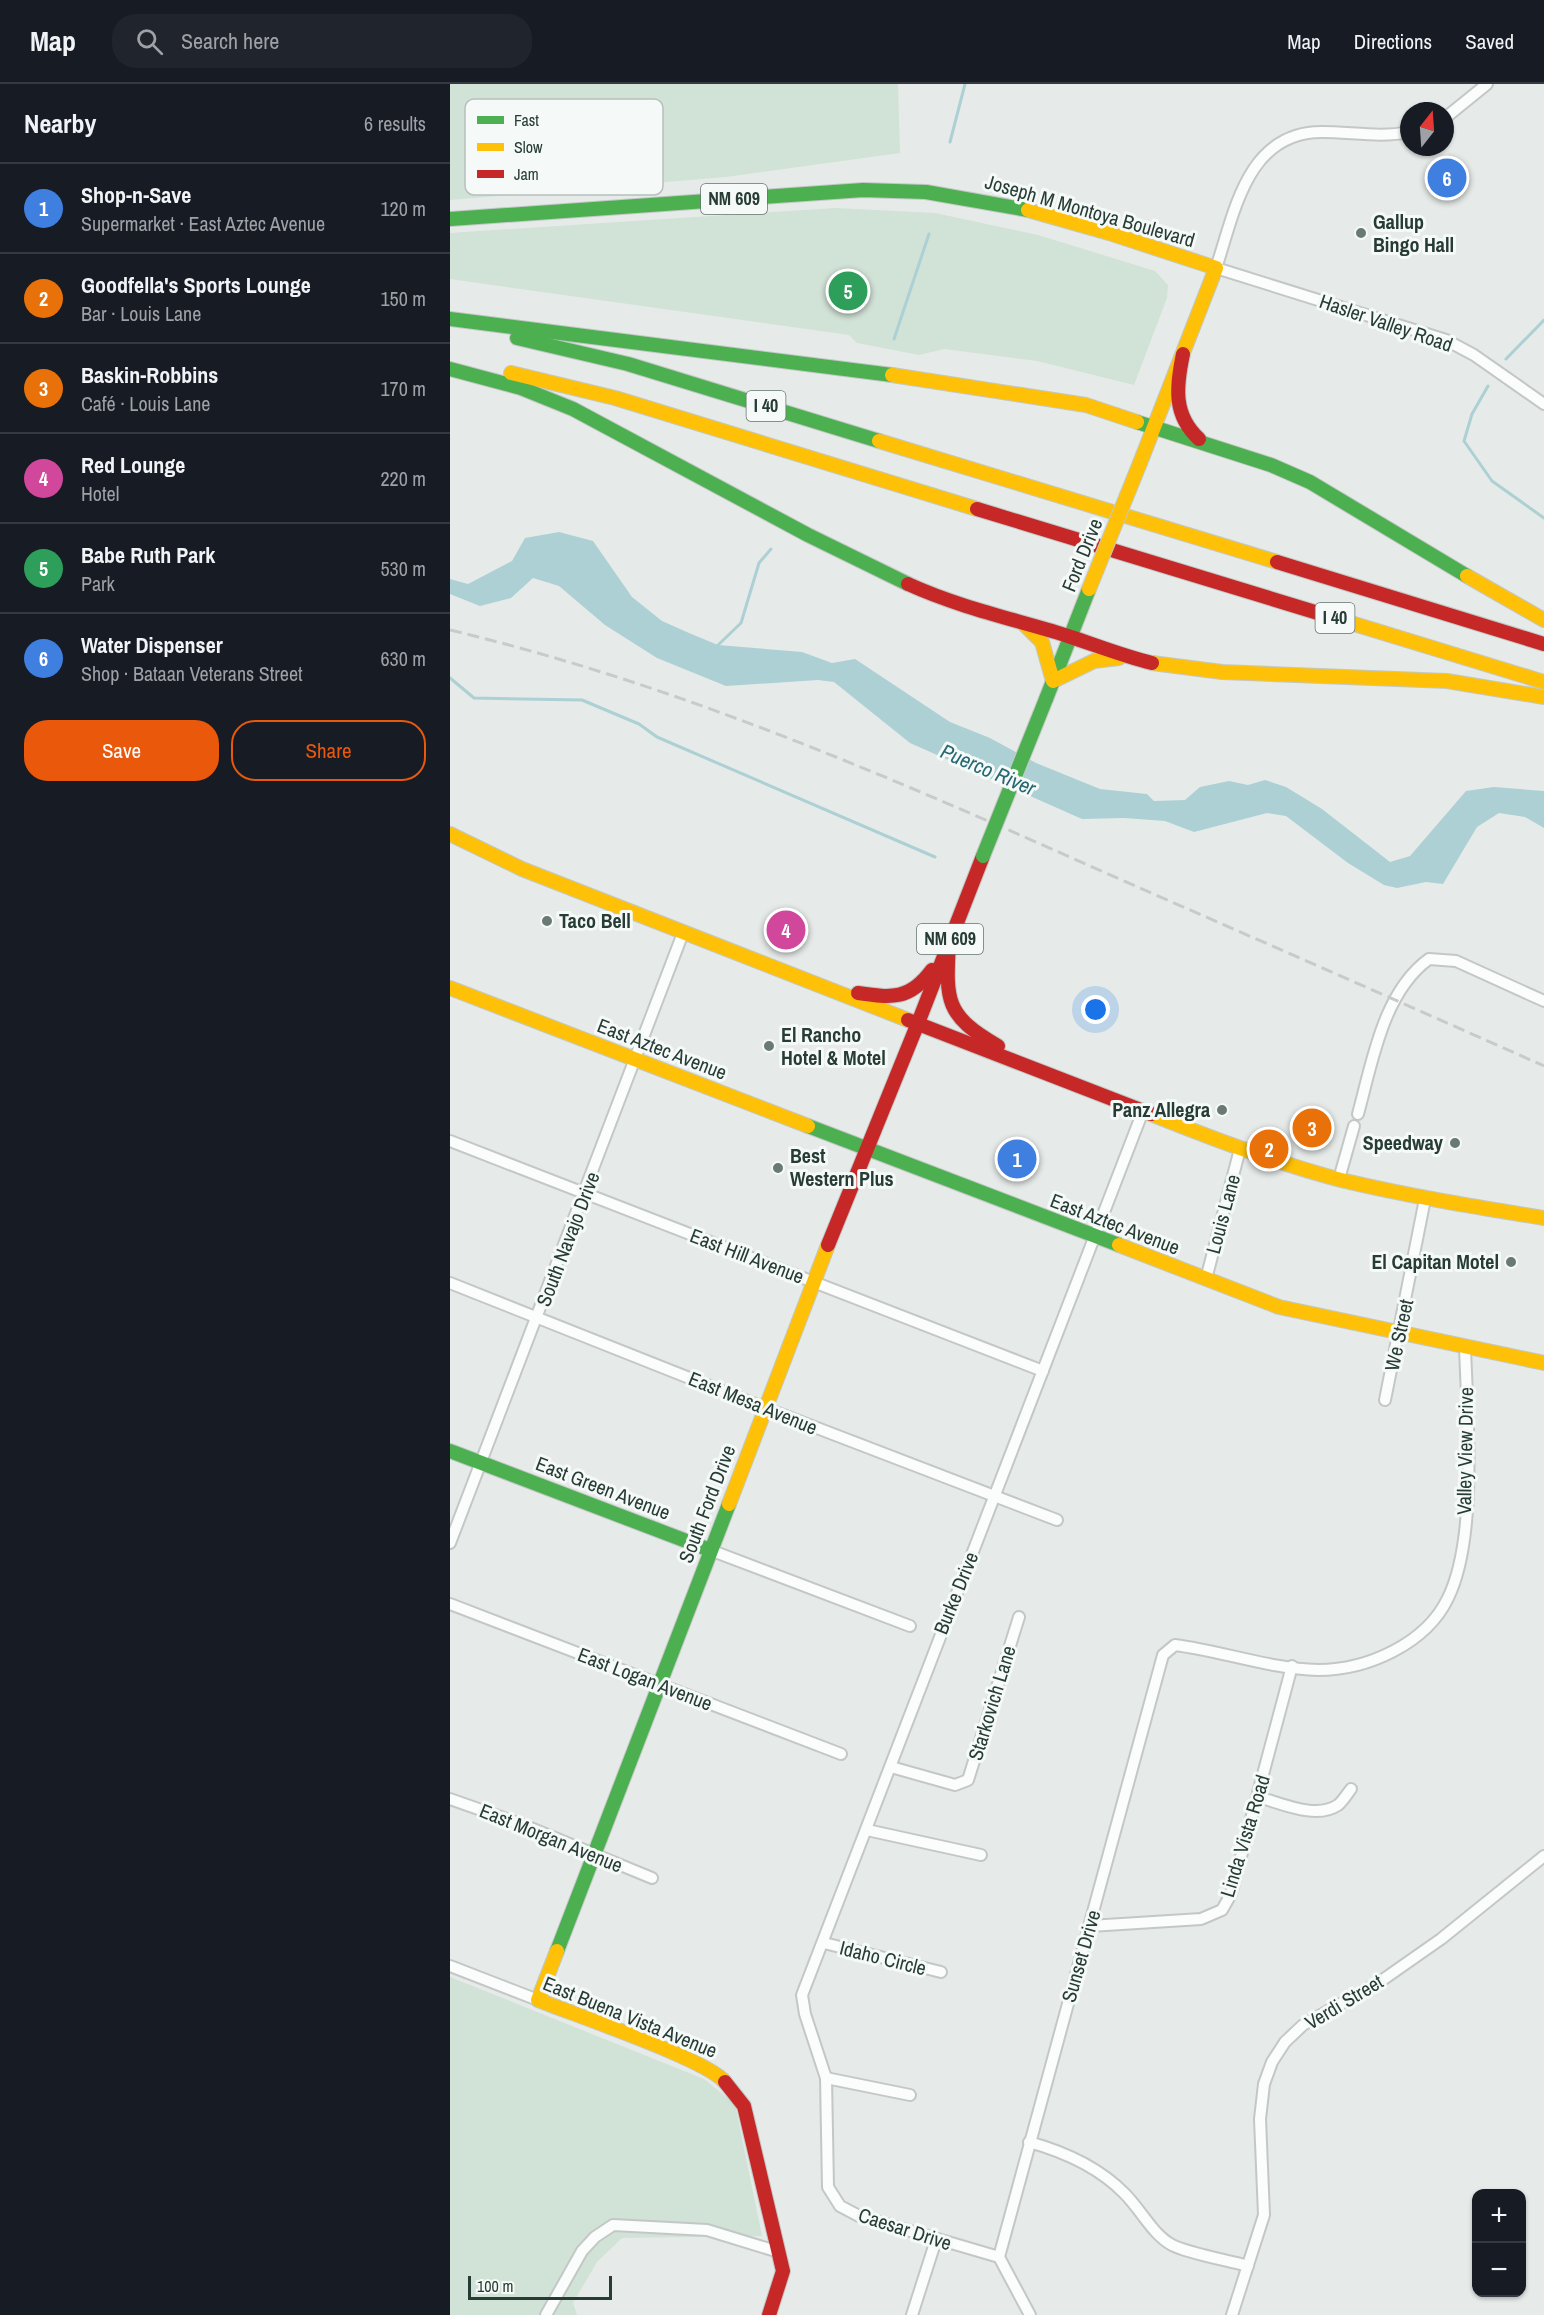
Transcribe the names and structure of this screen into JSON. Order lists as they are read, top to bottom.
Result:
{
  "streets": {
    "main road": [
      "NM 609",
      "Joseph M Montoya Boulevard",
      "I 40",
      "Ford Drive",
      "East Aztec Avenue",
      "East Green Avenue",
      "South Ford Drive",
      "East Buena Vista Avenue"
    ],
    "street": [
      "Hasler Valley Road",
      "Louis Lane",
      "South Navajo Drive",
      "East Hill Avenue",
      "We Street",
      "East Mesa Avenue",
      "Valley View Drive",
      "Burke Drive",
      "East Logan Avenue",
      "Starkovich Lane",
      "Linda Vista Road",
      "East Morgan Avenue",
      "Sunset Drive",
      "Idaho Circle",
      "Verdi Street",
      "Caesar Drive"
    ]
  },
  "crossings": [
    ["NM 609", "Ford Drive"],
    ["NM 609", "South Ford Drive"],
    ["Joseph M Montoya Boulevard", "Hasler Valley Road"],
    ["Joseph M Montoya Boulevard", "Ford Drive"],
    ["Hasler Valley Road", "Ford Drive"],
    ["East Aztec Avenue", "Louis Lane"],
    ["East Aztec Avenue", "South Navajo Drive"],
    ["East Aztec Avenue", "We Street"],
    ["East Aztec Avenue", "Valley View Drive"],
    ["East Aztec Avenue", "South Ford Drive"],
    ["East Aztec Avenue", "Burke Drive"],
    ["South Navajo Drive", "East Hill Avenue"],
    ["South Navajo Drive", "East Mesa Avenue"],
    ["South Navajo Drive", "East Green Avenue"],
    ["East Hill Avenue", "South Ford Drive"],
    ["East Hill Avenue", "Burke Drive"],
    ["East Mesa Avenue", "South Ford Drive"],
    ["East Mesa Avenue", "Burke Drive"],
    ["Valley View Drive", "Linda Vista Road"],
    ["Valley View Drive", "Sunset Drive"],
    ["East Green Avenue", "South Ford Drive"],
    ["South Ford Drive", "East Logan Avenue"],
    ["South Ford Drive", "East Morgan Avenue"],
    ["South Ford Drive", "East Buena Vista Avenue"],
    ["Burke Drive", "Starkovich Lane"],
    ["Burke Drive", "Idaho Circle"],
    ["Burke Drive", "Caesar Drive"],
    ["Linda Vista Road", "Sunset Drive"],
    ["Sunset Drive", "Caesar Drive"]
  ],
  "water": ["Puerco River"],
  "places": [
    "Gallup Bingo Hall",
    "Taco Bell",
    "El Rancho Hotel & Motel",
    "Panz Allegra",
    "Speedway",
    "Best Western Plus",
    "El Capitan Motel"
  ],
  "legend": ["Fast", "Slow", "Jam"],
  "scale_bar": "100 m",
  "north": "top",
  "page": {
    "header": "Map",
    "search": "Search here",
    "nav": ["Map", "Directions", "Saved"],
    "heading": ["Nearby", "6 results"],
    "pins": [
      "6",
      "5",
      "4",
      "3",
      "2",
      "1"
    ],
    "list": [
      {
        "mark": "1",
        "name": "Shop-n-Save",
        "note": "Supermarket · East Aztec Avenue",
        "value": "120 m"
      },
      {
        "mark": "2",
        "name": "Goodfella's Sports Lounge",
        "note": "Bar · Louis Lane",
        "value": "150 m"
      },
      {
        "mark": "3",
        "name": "Baskin-Robbins",
        "note": "Café · Louis Lane",
        "value": "170 m"
      },
      {
        "mark": "4",
        "name": "Red Lounge",
        "note": "Hotel",
        "value": "220 m"
      },
      {
        "mark": "5",
        "name": "Babe Ruth Park",
        "note": "Park",
        "value": "530 m"
      },
      {
        "mark": "6",
        "name": "Water Dispenser",
        "note": "Shop · Bataan Veterans Street",
        "value": "630 m"
      }
    ],
    "buttons": ["Save", "Share"],
    "map_buttons": ["+", "−"],
    "scale": "100 m"
  }
}
